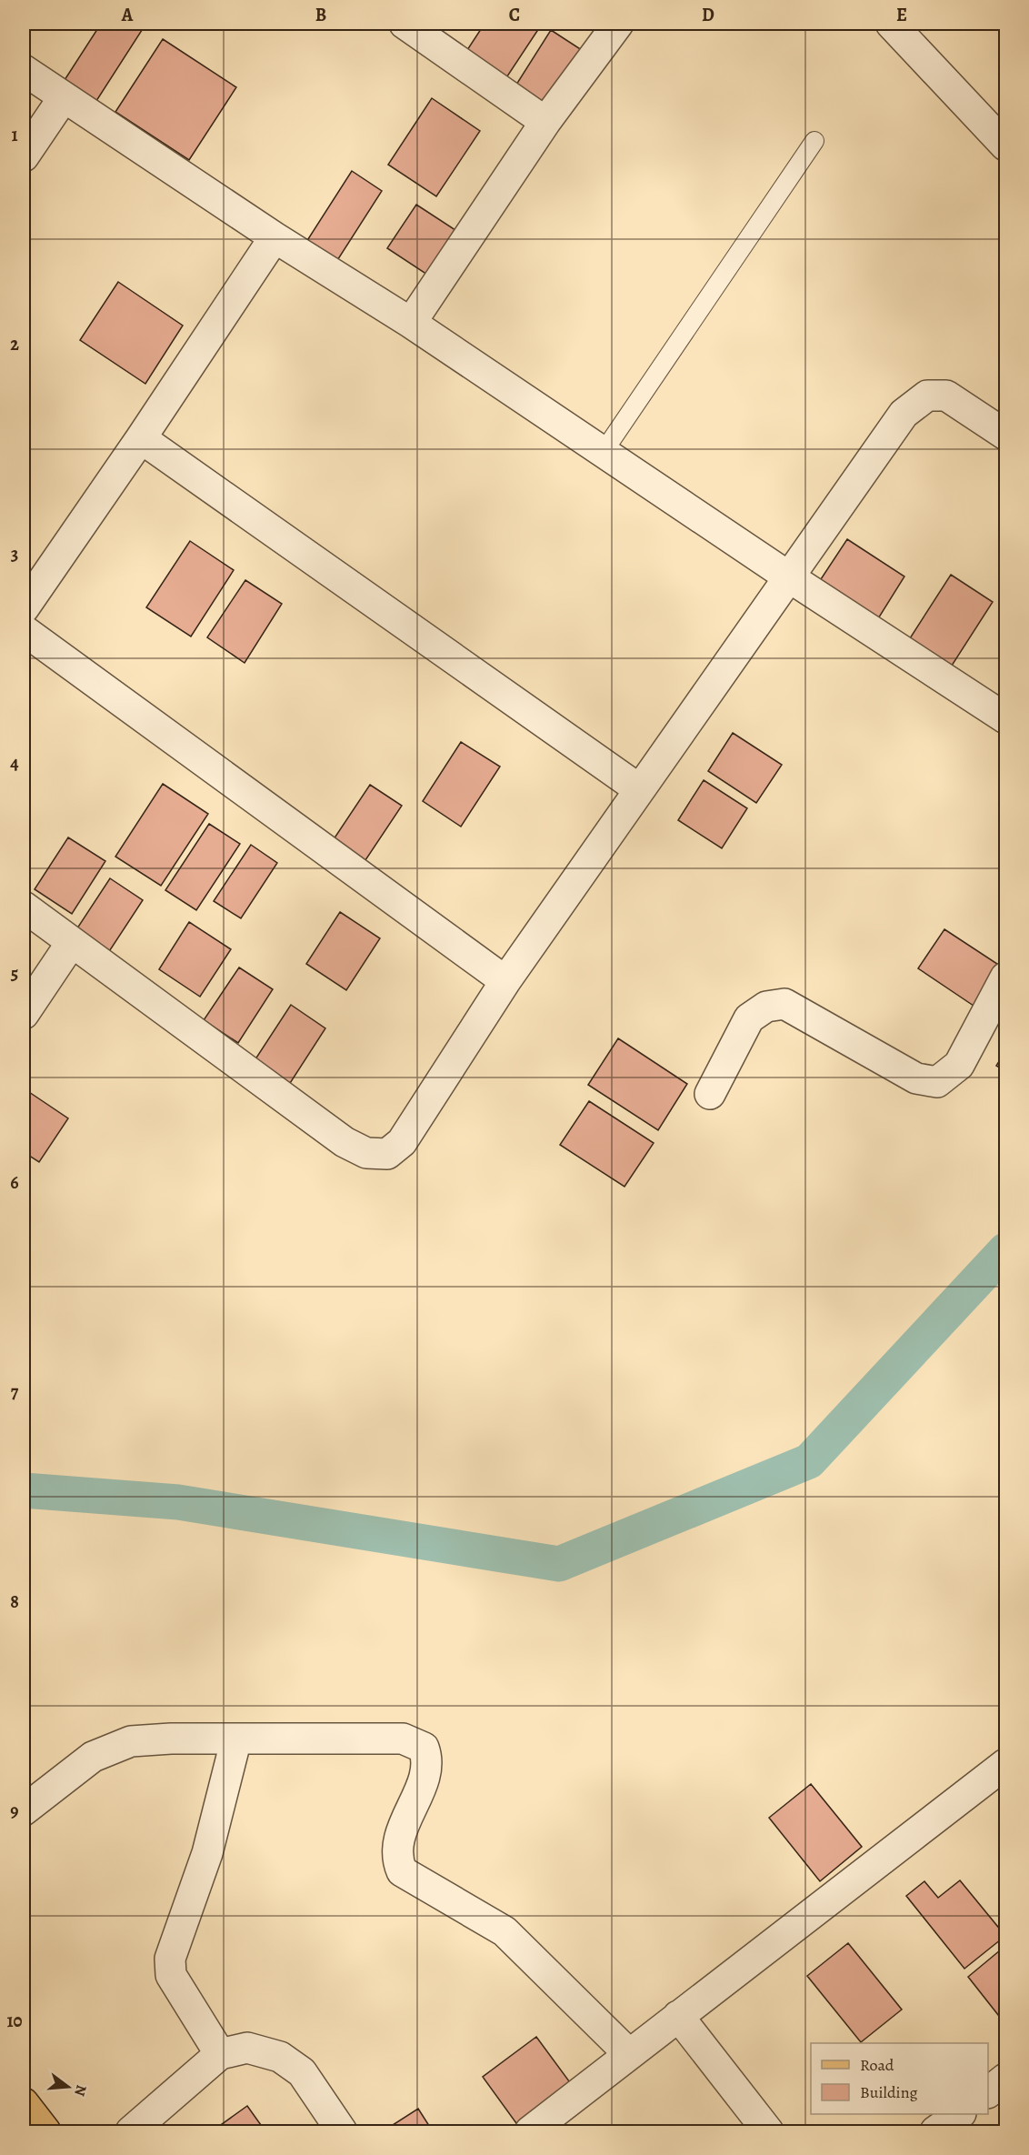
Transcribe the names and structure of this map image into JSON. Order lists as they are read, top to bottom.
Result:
{
  "legend": ["Road", "Building"],
  "north": "right",
  "grid": {
    "columns": [
      "A",
      "B",
      "C",
      "D",
      "E"
    ],
    "rows": [
      "1",
      "2",
      "3",
      "4",
      "5",
      "6",
      "7",
      "8",
      "9",
      "10"
    ]
  }
}
